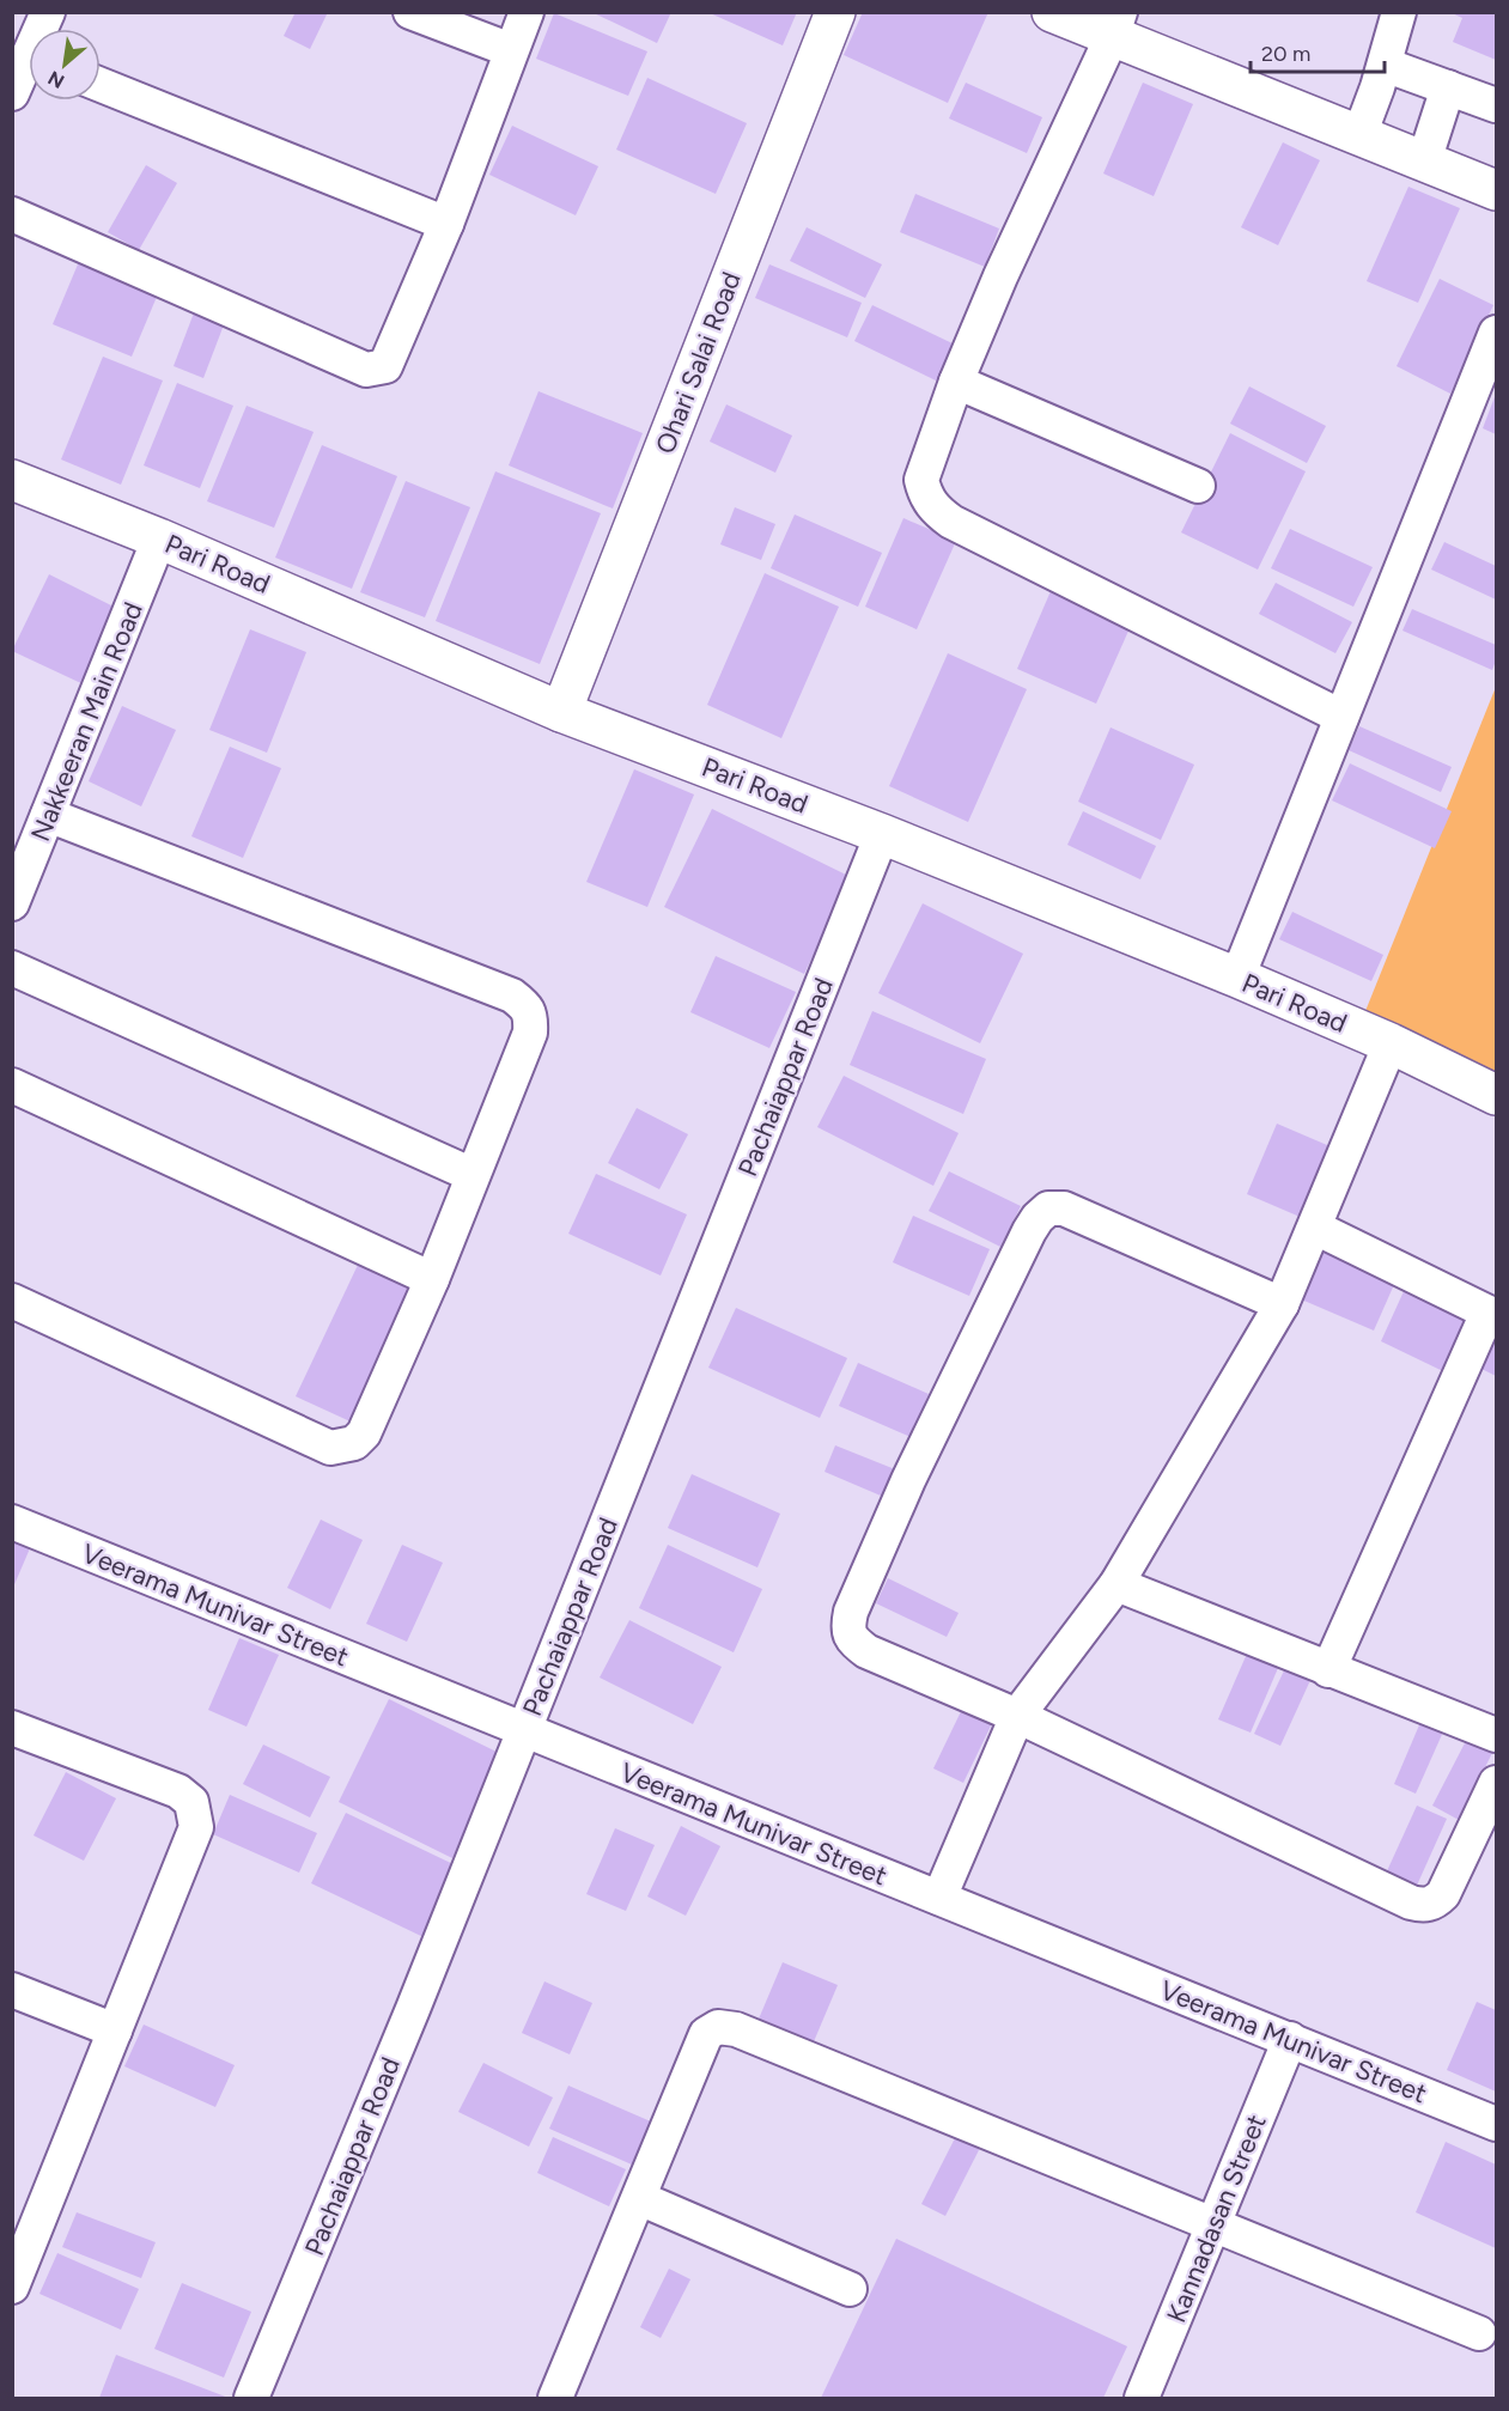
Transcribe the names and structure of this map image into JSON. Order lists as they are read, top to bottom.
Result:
{
  "streets": {
    "main road": ["Ohari Salai Road", "Pari Road"],
    "street": [
      "Nakkeeran Main Road",
      "Pachaiappar Road",
      "Veerama Munivar Street",
      "Kannadasan Street"
    ]
  },
  "crossings": [
    ["Ohari Salai Road", "Pari Road"],
    ["Pari Road", "Nakkeeran Main Road"],
    ["Pari Road", "Pachaiappar Road"],
    ["Pachaiappar Road", "Veerama Munivar Street"],
    ["Veerama Munivar Street", "Kannadasan Street"]
  ],
  "scale_bar": "20 m",
  "north": "bottom left"
}
